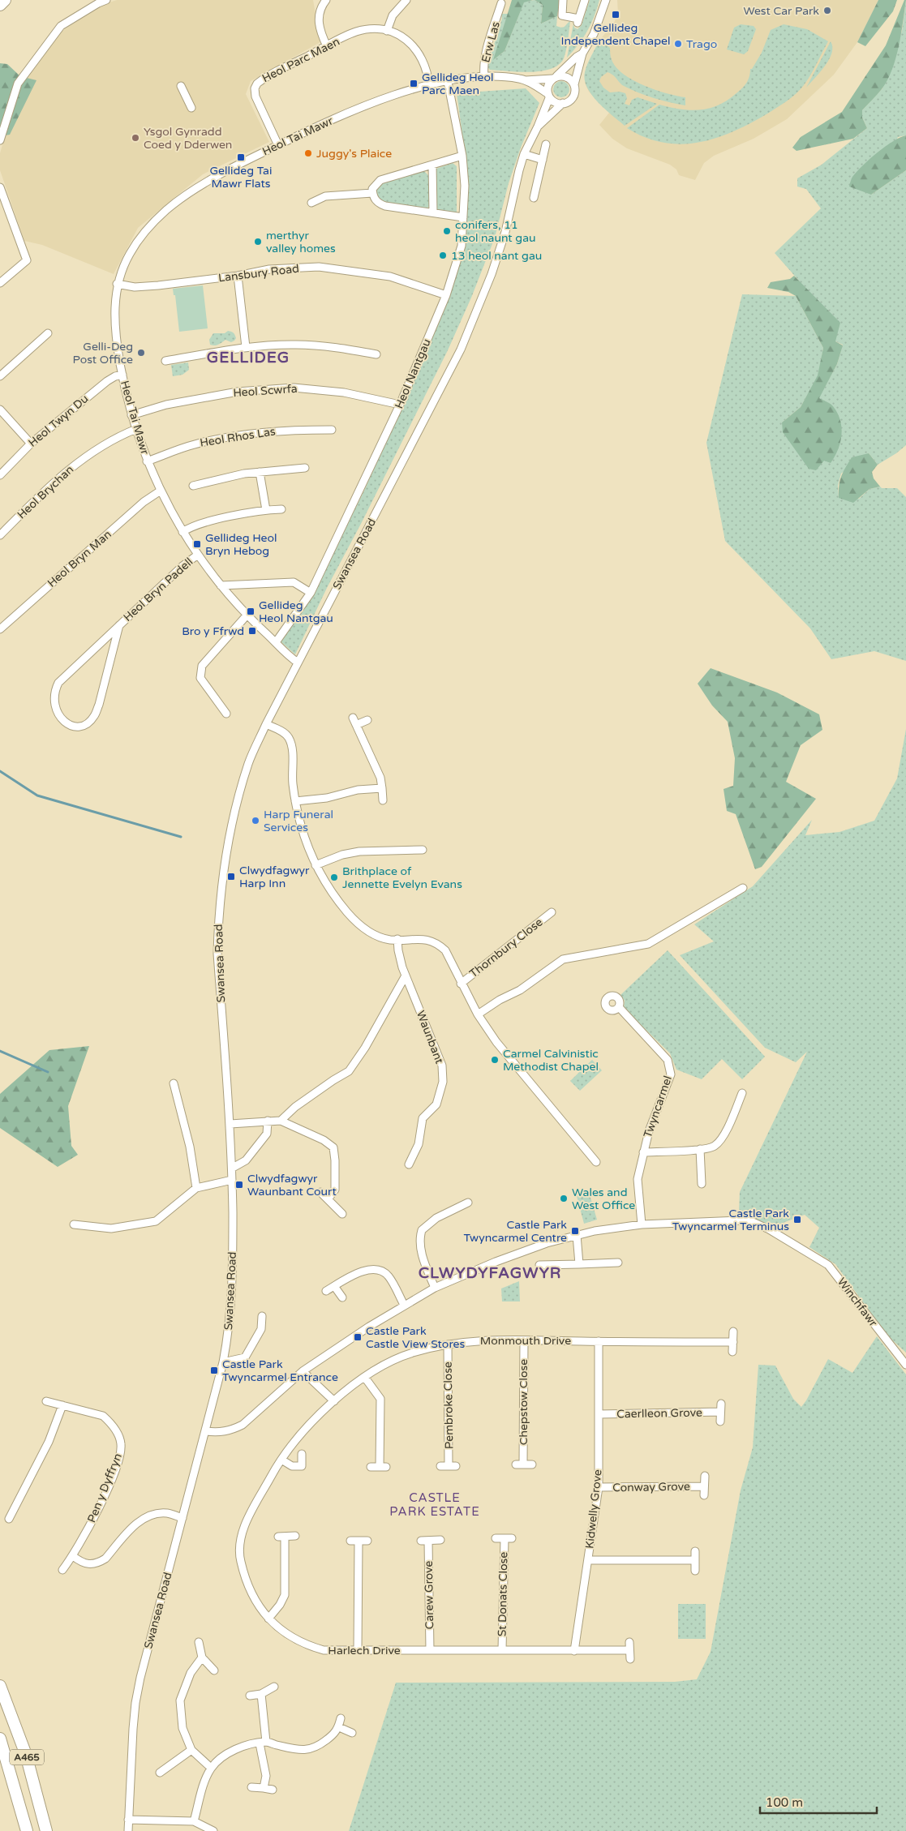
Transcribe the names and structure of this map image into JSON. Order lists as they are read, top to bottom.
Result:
{
  "streets": {
    "highway": ["A465"],
    "street": [
      "Erw Las",
      "Heol Parc Maen",
      "Heol Tai Mawr",
      "Lansbury Road",
      "Heol Nantgau",
      "Heol Scwrfa",
      "Heol Twyn Du",
      "Heol Rhos Las",
      "Heol Brychan",
      "Swansea Road",
      "Heol Bryn Man",
      "Heol Bryn Padell",
      "Thornbury Close",
      "Waunbant",
      "Twyncarmel",
      "Winchfawr",
      "Monmouth Drive",
      "Chepstow Close",
      "Pembroke Close",
      "Caerlleon Grove",
      "Conway Grove",
      "Pen y Dyffryn",
      "Kidwelly Grove",
      "St Donats Close",
      "Carew Grove",
      "Harlech Drive"
    ]
  },
  "crossings": [
    ["Erw Las", "Heol Tai Mawr"],
    ["Heol Parc Maen", "Heol Tai Mawr"],
    ["Heol Tai Mawr", "Lansbury Road"],
    ["Heol Tai Mawr", "Heol Nantgau"],
    ["Heol Tai Mawr", "Heol Scwrfa"],
    ["Heol Tai Mawr", "Heol Twyn Du"],
    ["Heol Tai Mawr", "Heol Rhos Las"],
    ["Heol Tai Mawr", "Heol Brychan"],
    ["Heol Tai Mawr", "Swansea Road"],
    ["Heol Tai Mawr", "Heol Bryn Man"],
    ["Heol Tai Mawr", "Heol Bryn Padell"],
    ["Lansbury Road", "Heol Nantgau"],
    ["Heol Nantgau", "Heol Scwrfa"],
    ["Swansea Road", "Winchfawr"],
    ["Twyncarmel", "Winchfawr"],
    ["Monmouth Drive", "Chepstow Close"],
    ["Monmouth Drive", "Pembroke Close"],
    ["Monmouth Drive", "Kidwelly Grove"],
    ["Monmouth Drive", "Harlech Drive"],
    ["Caerlleon Grove", "Kidwelly Grove"],
    ["Conway Grove", "Kidwelly Grove"],
    ["Kidwelly Grove", "Harlech Drive"],
    ["St Donats Close", "Harlech Drive"],
    ["Carew Grove", "Harlech Drive"]
  ],
  "districts": ["GELLIDEG", "CLWYDYFAGWYR", "CASTLE PARK ESTATE"],
  "places": {
    "other": [
      "West Car Park",
      "Trago",
      "Ysgol Gynradd Coed y Dderwen",
      "Juggy's Plaice",
      "conifers, 11 heol naunt gau",
      "merthyr valley homes",
      "13 heol nant gau",
      "Gelli-Deg Post Office",
      "Harp Funeral Services",
      "Brithplace of Jennette Evelyn Evans",
      "Carmel Calvinistic Methodist Chapel",
      "Wales and West Office"
    ],
    "transit": [
      "Gellideg Independent Chapel",
      "Gellideg Heol Parc Maen",
      "Gellideg Tai Mawr Flats",
      "Gellideg Heol Bryn Hebog",
      "Gellideg Heol Nantgau",
      "Bro y Ffrwd",
      "Clwydfagwyr Harp Inn",
      "Clwydfagwyr Waunbant Court",
      "Castle Park Twyncarmel Terminus",
      "Castle Park Twyncarmel Centre",
      "Castle Park Castle View Stores",
      "Castle Park Twyncarmel Entrance"
    ]
  },
  "scale_bar": "100 m"
}
